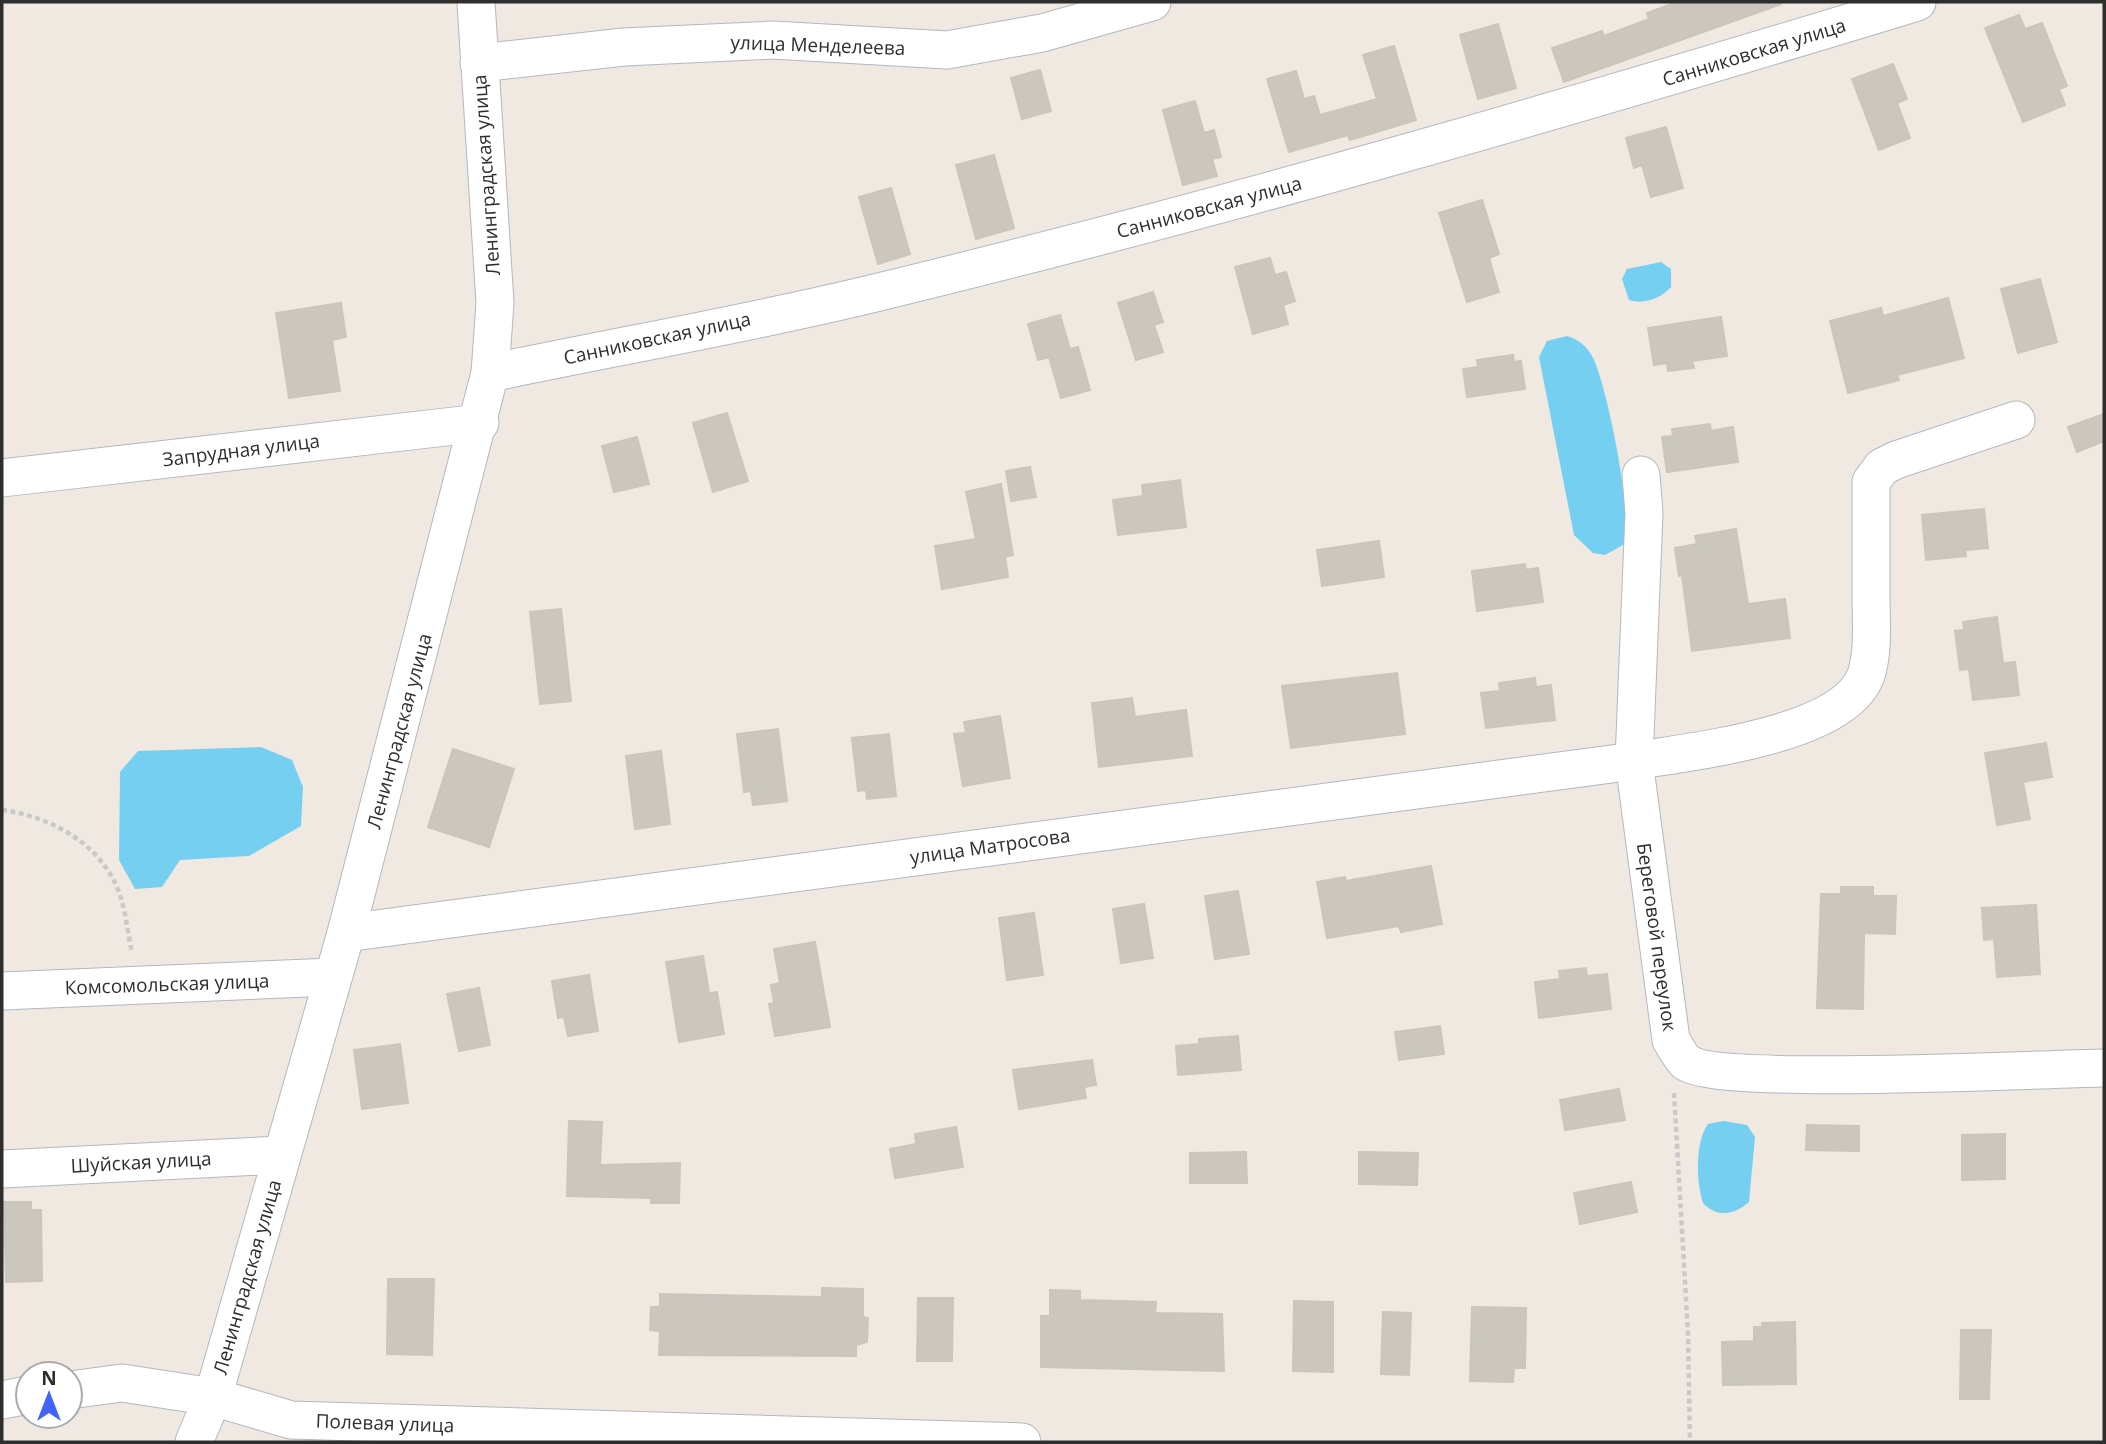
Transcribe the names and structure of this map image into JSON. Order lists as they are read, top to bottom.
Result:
{
  "streets": {
    "street": [
      "улица Менделеева",
      "Санниковская улица",
      "Ленинградская улица",
      "Запрудная улица",
      "улица Матросова",
      "Береговой переулок",
      "Комсомольская улица",
      "Шуйская улица",
      "Полевая улица"
    ]
  },
  "crossings": [
    ["улица Менделеева", "Ленинградская улица"],
    ["Санниковская улица", "Ленинградская улица"],
    ["Ленинградская улица", "Запрудная улица"],
    ["Ленинградская улица", "улица Матросова"],
    ["Ленинградская улица", "Комсомольская улица"],
    ["Ленинградская улица", "Шуйская улица"],
    ["Ленинградская улица", "Полевая улица"],
    ["улица Матросова", "Береговой переулок"]
  ],
  "north": "top"
}
